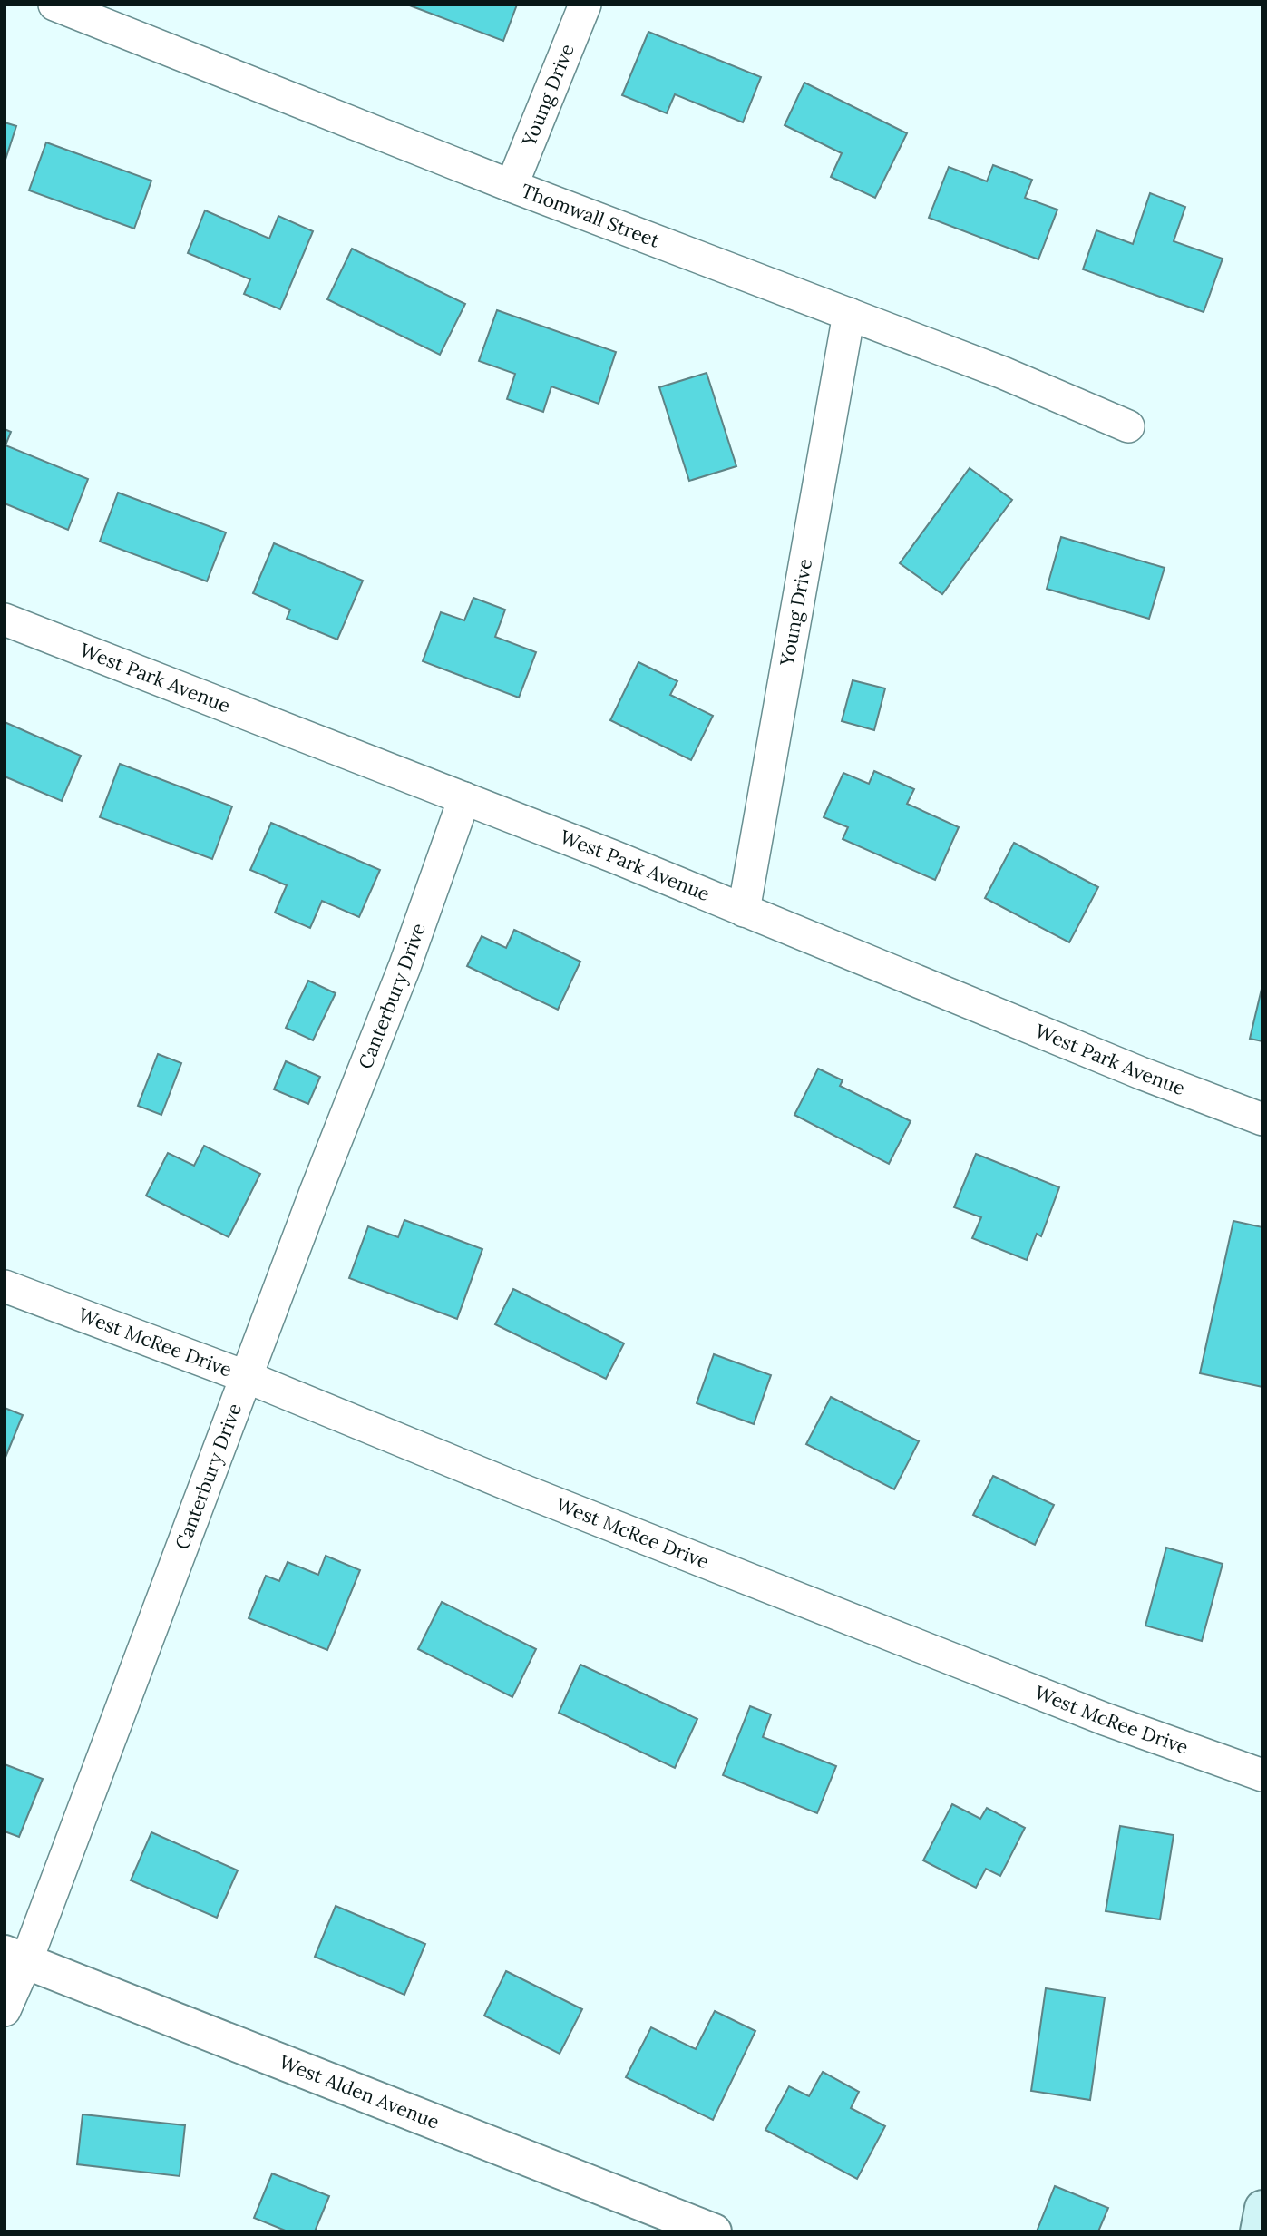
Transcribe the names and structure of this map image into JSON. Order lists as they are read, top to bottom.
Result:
{
  "streets": {
    "street": [
      "Young Drive",
      "Thomwall Street",
      "West Park Avenue",
      "Canterbury Drive",
      "West McRee Drive",
      "West Alden Avenue"
    ]
  },
  "crossings": [
    ["Young Drive", "Thomwall Street"],
    ["Young Drive", "West Park Avenue"],
    ["West Park Avenue", "Canterbury Drive"],
    ["Canterbury Drive", "West McRee Drive"],
    ["Canterbury Drive", "West Alden Avenue"]
  ]
}
